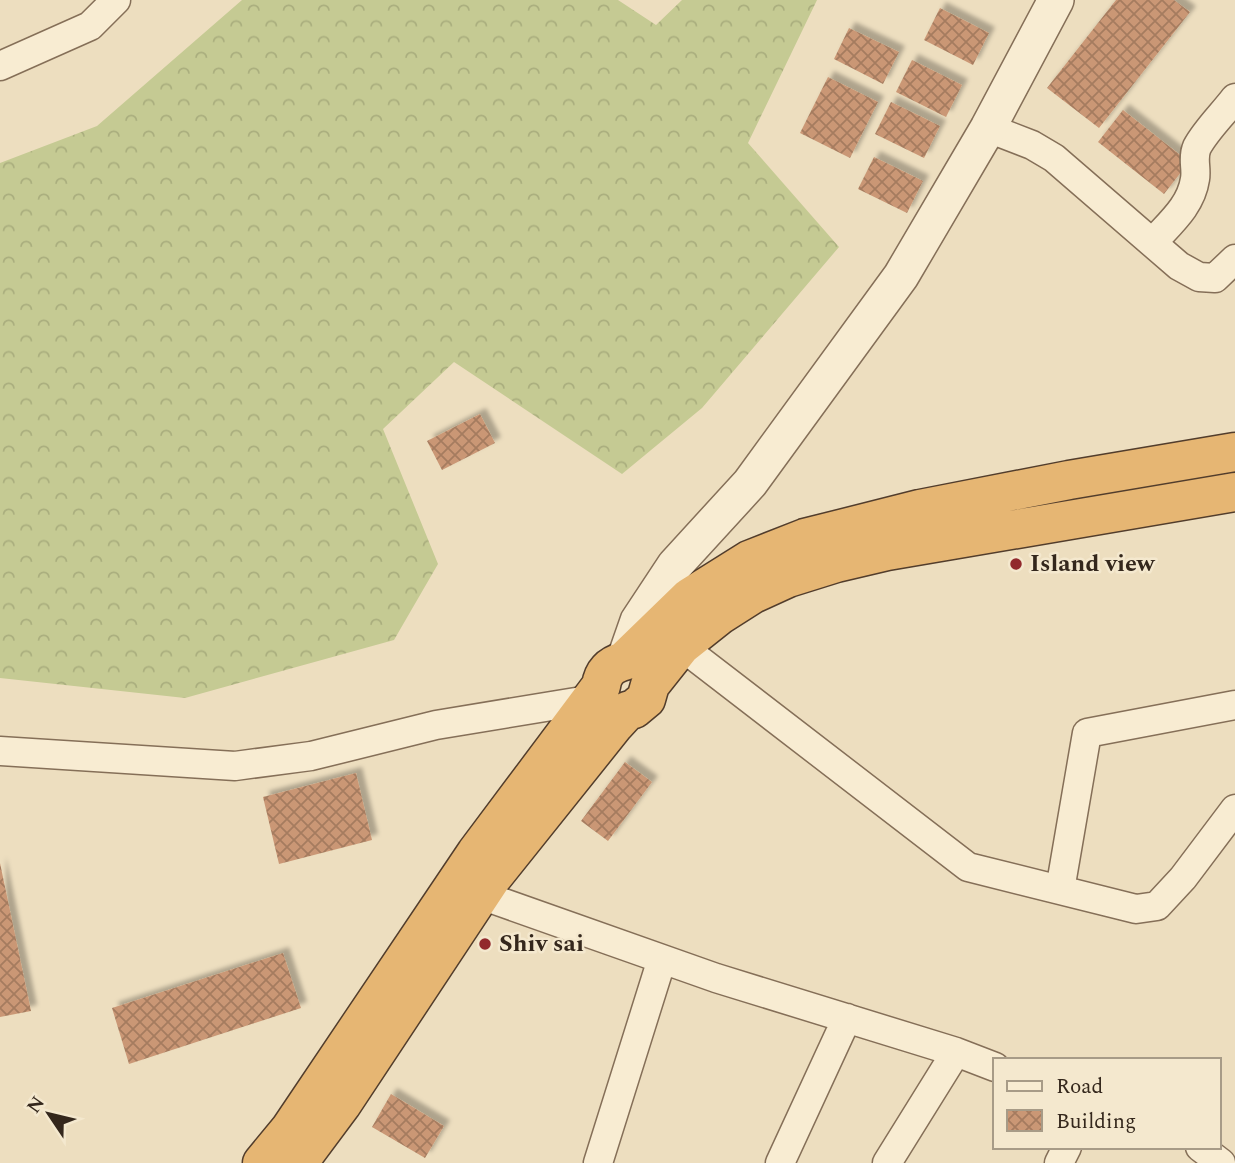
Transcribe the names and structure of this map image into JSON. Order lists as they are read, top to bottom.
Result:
{
  "places": ["Island view", "Shiv sai"],
  "legend": ["Road", "Building"],
  "north": "top left"
}
